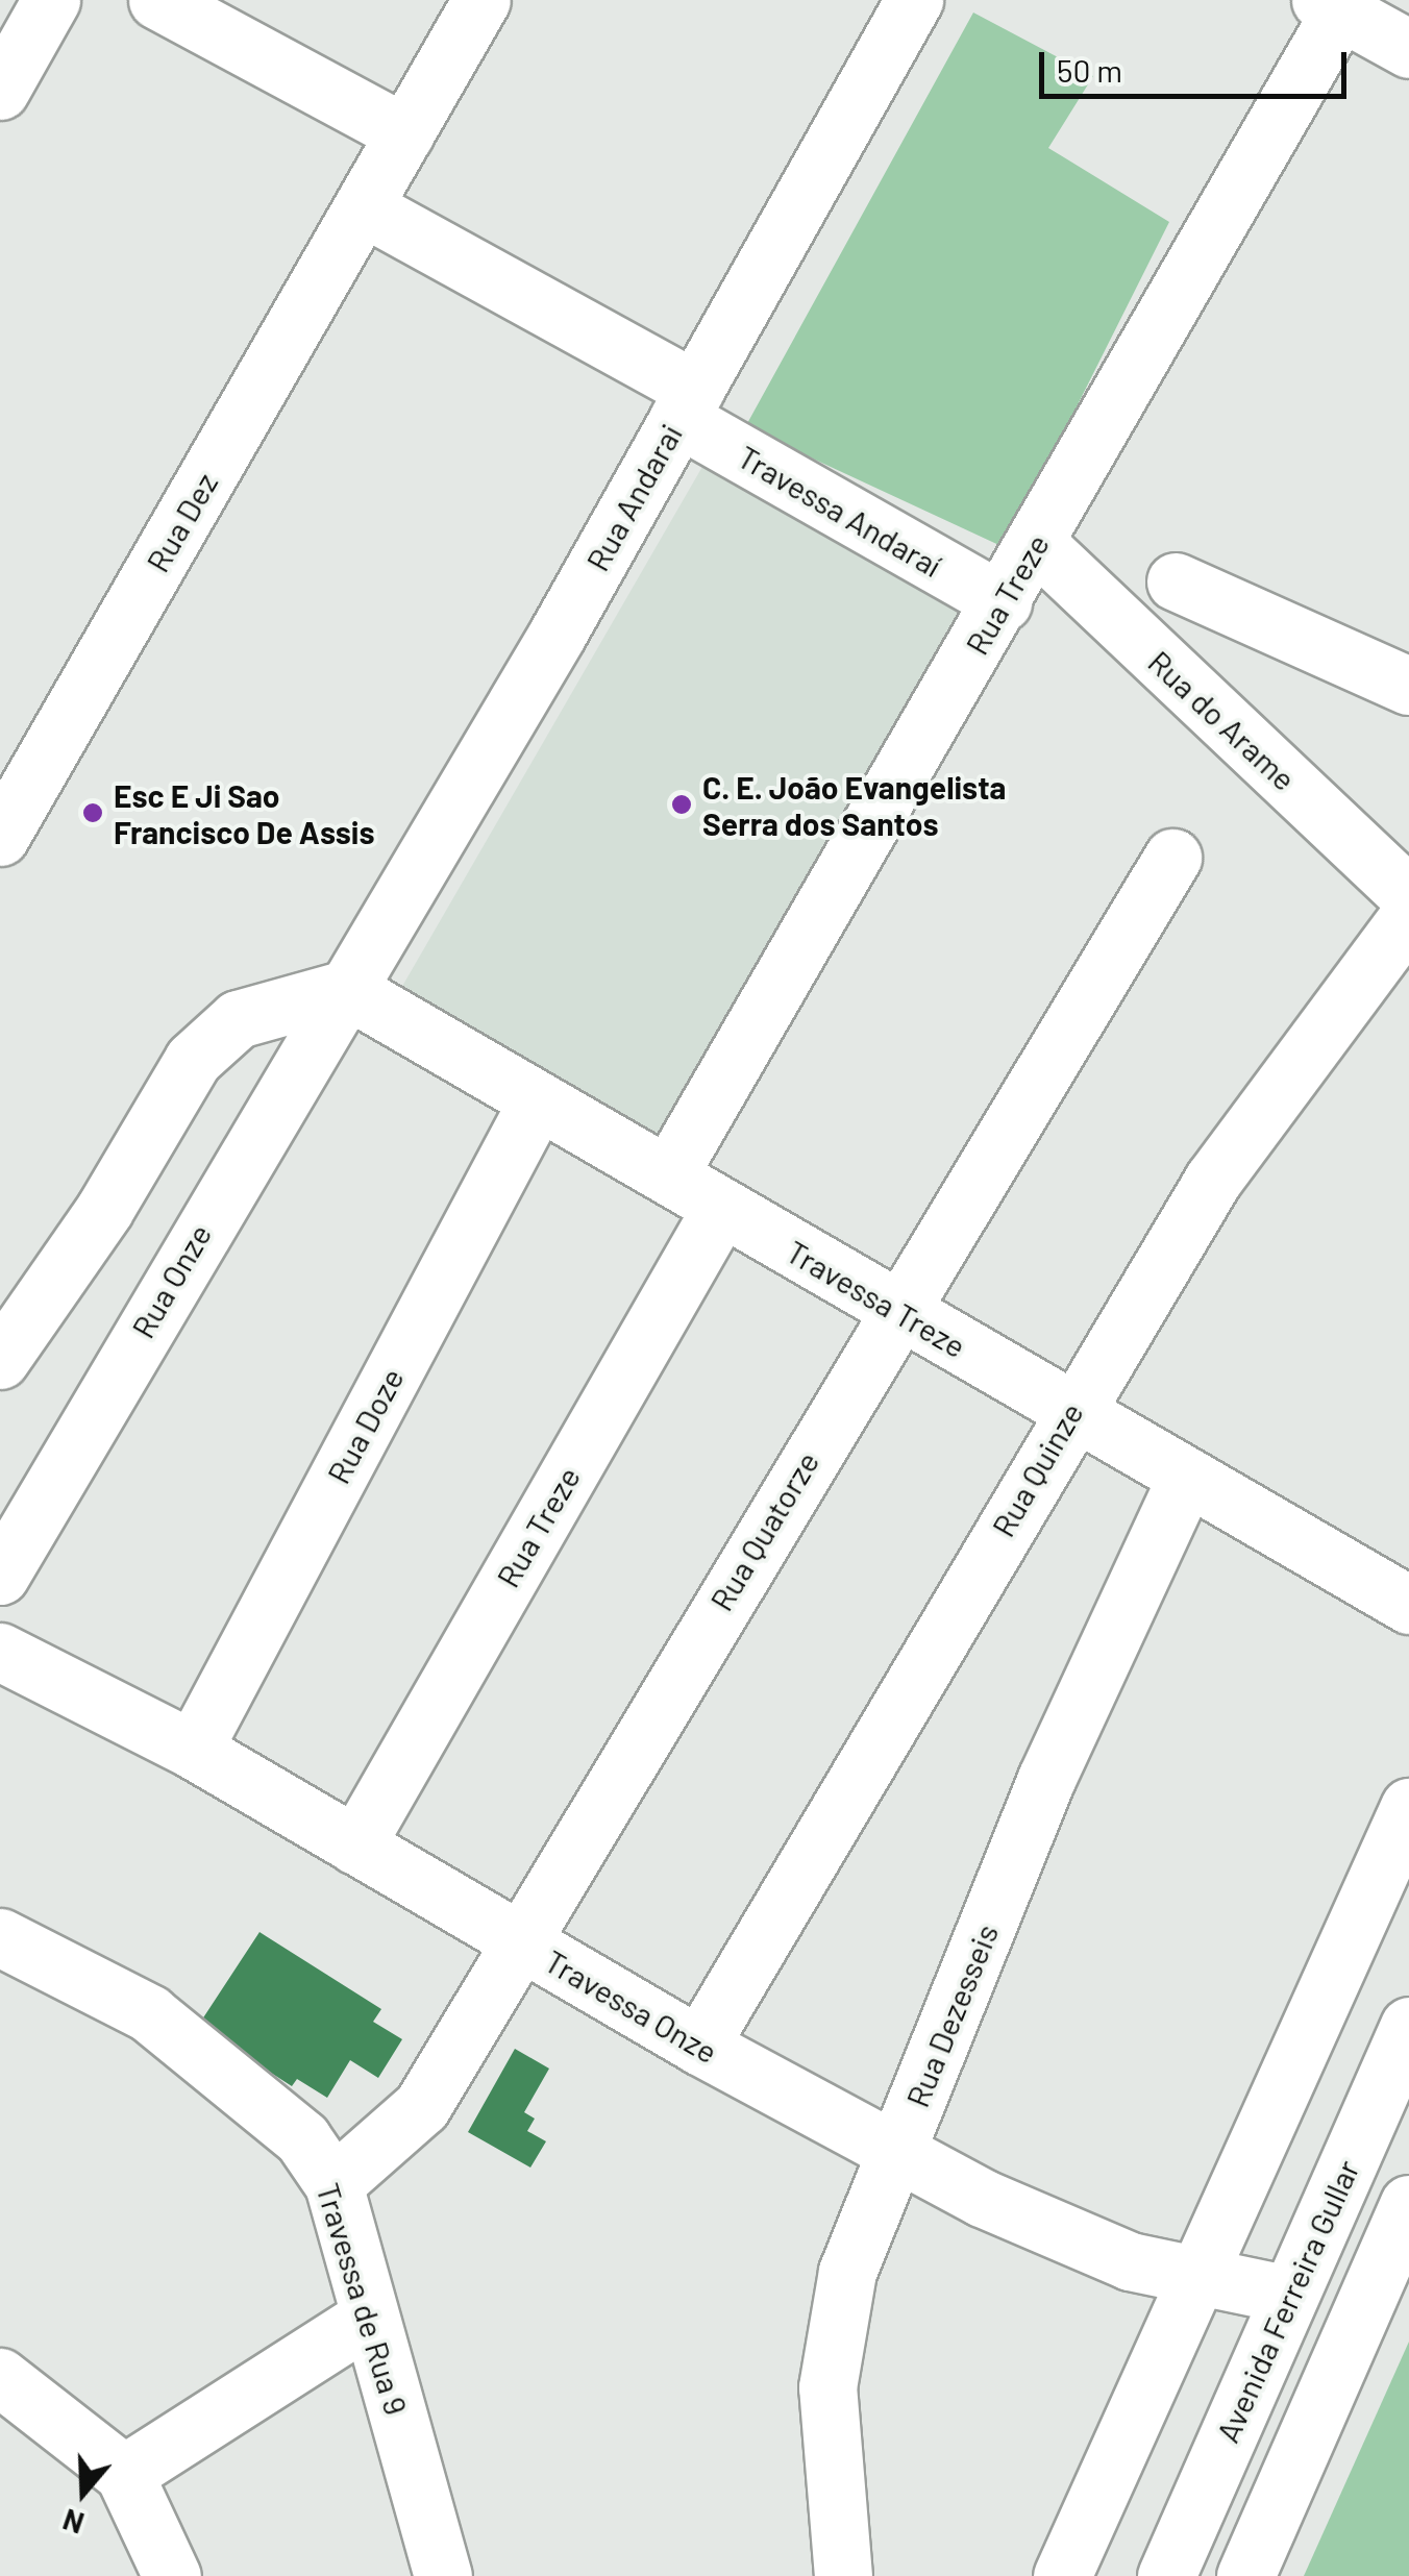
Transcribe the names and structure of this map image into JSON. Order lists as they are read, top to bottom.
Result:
{
  "streets": {
    "street": [
      "Rua Andarai",
      "Travessa Andaraí",
      "Rua Dez",
      "Rua Treze",
      "Rua do Arame",
      "Rua Onze",
      "Travessa Treze",
      "Rua Doze",
      "Rua Quinze",
      "Rua Quatorze",
      "Travessa Onze",
      "Rua Dezesseis",
      "Travessa de Rua 9",
      "Avenida Ferreira Gullar"
    ]
  },
  "crossings": [
    ["Rua Andarai", "Travessa Andaraí"],
    ["Rua Andarai", "Rua Onze"],
    ["Rua Andarai", "Travessa Treze"],
    ["Travessa Andaraí", "Rua Dez"],
    ["Travessa Andaraí", "Rua Treze"],
    ["Rua Treze", "Rua do Arame"],
    ["Rua Treze", "Travessa Treze"],
    ["Rua Treze", "Travessa Onze"],
    ["Rua Onze", "Travessa Treze"],
    ["Travessa Treze", "Rua Doze"],
    ["Travessa Treze", "Rua Quinze"],
    ["Travessa Treze", "Rua Quatorze"],
    ["Travessa Treze", "Rua Dezesseis"],
    ["Rua Doze", "Travessa Onze"],
    ["Rua Quinze", "Travessa Onze"],
    ["Rua Quatorze", "Travessa Onze"],
    ["Rua Quatorze", "Travessa de Rua 9"],
    ["Travessa Onze", "Rua Dezesseis"],
    ["Travessa Onze", "Avenida Ferreira Gullar"]
  ],
  "places": ["C. E. João Evangelista Serra dos Santos", "Esc E Ji Sao Francisco De Assis"],
  "scale_bar": "50 m",
  "north": "bottom"
}
